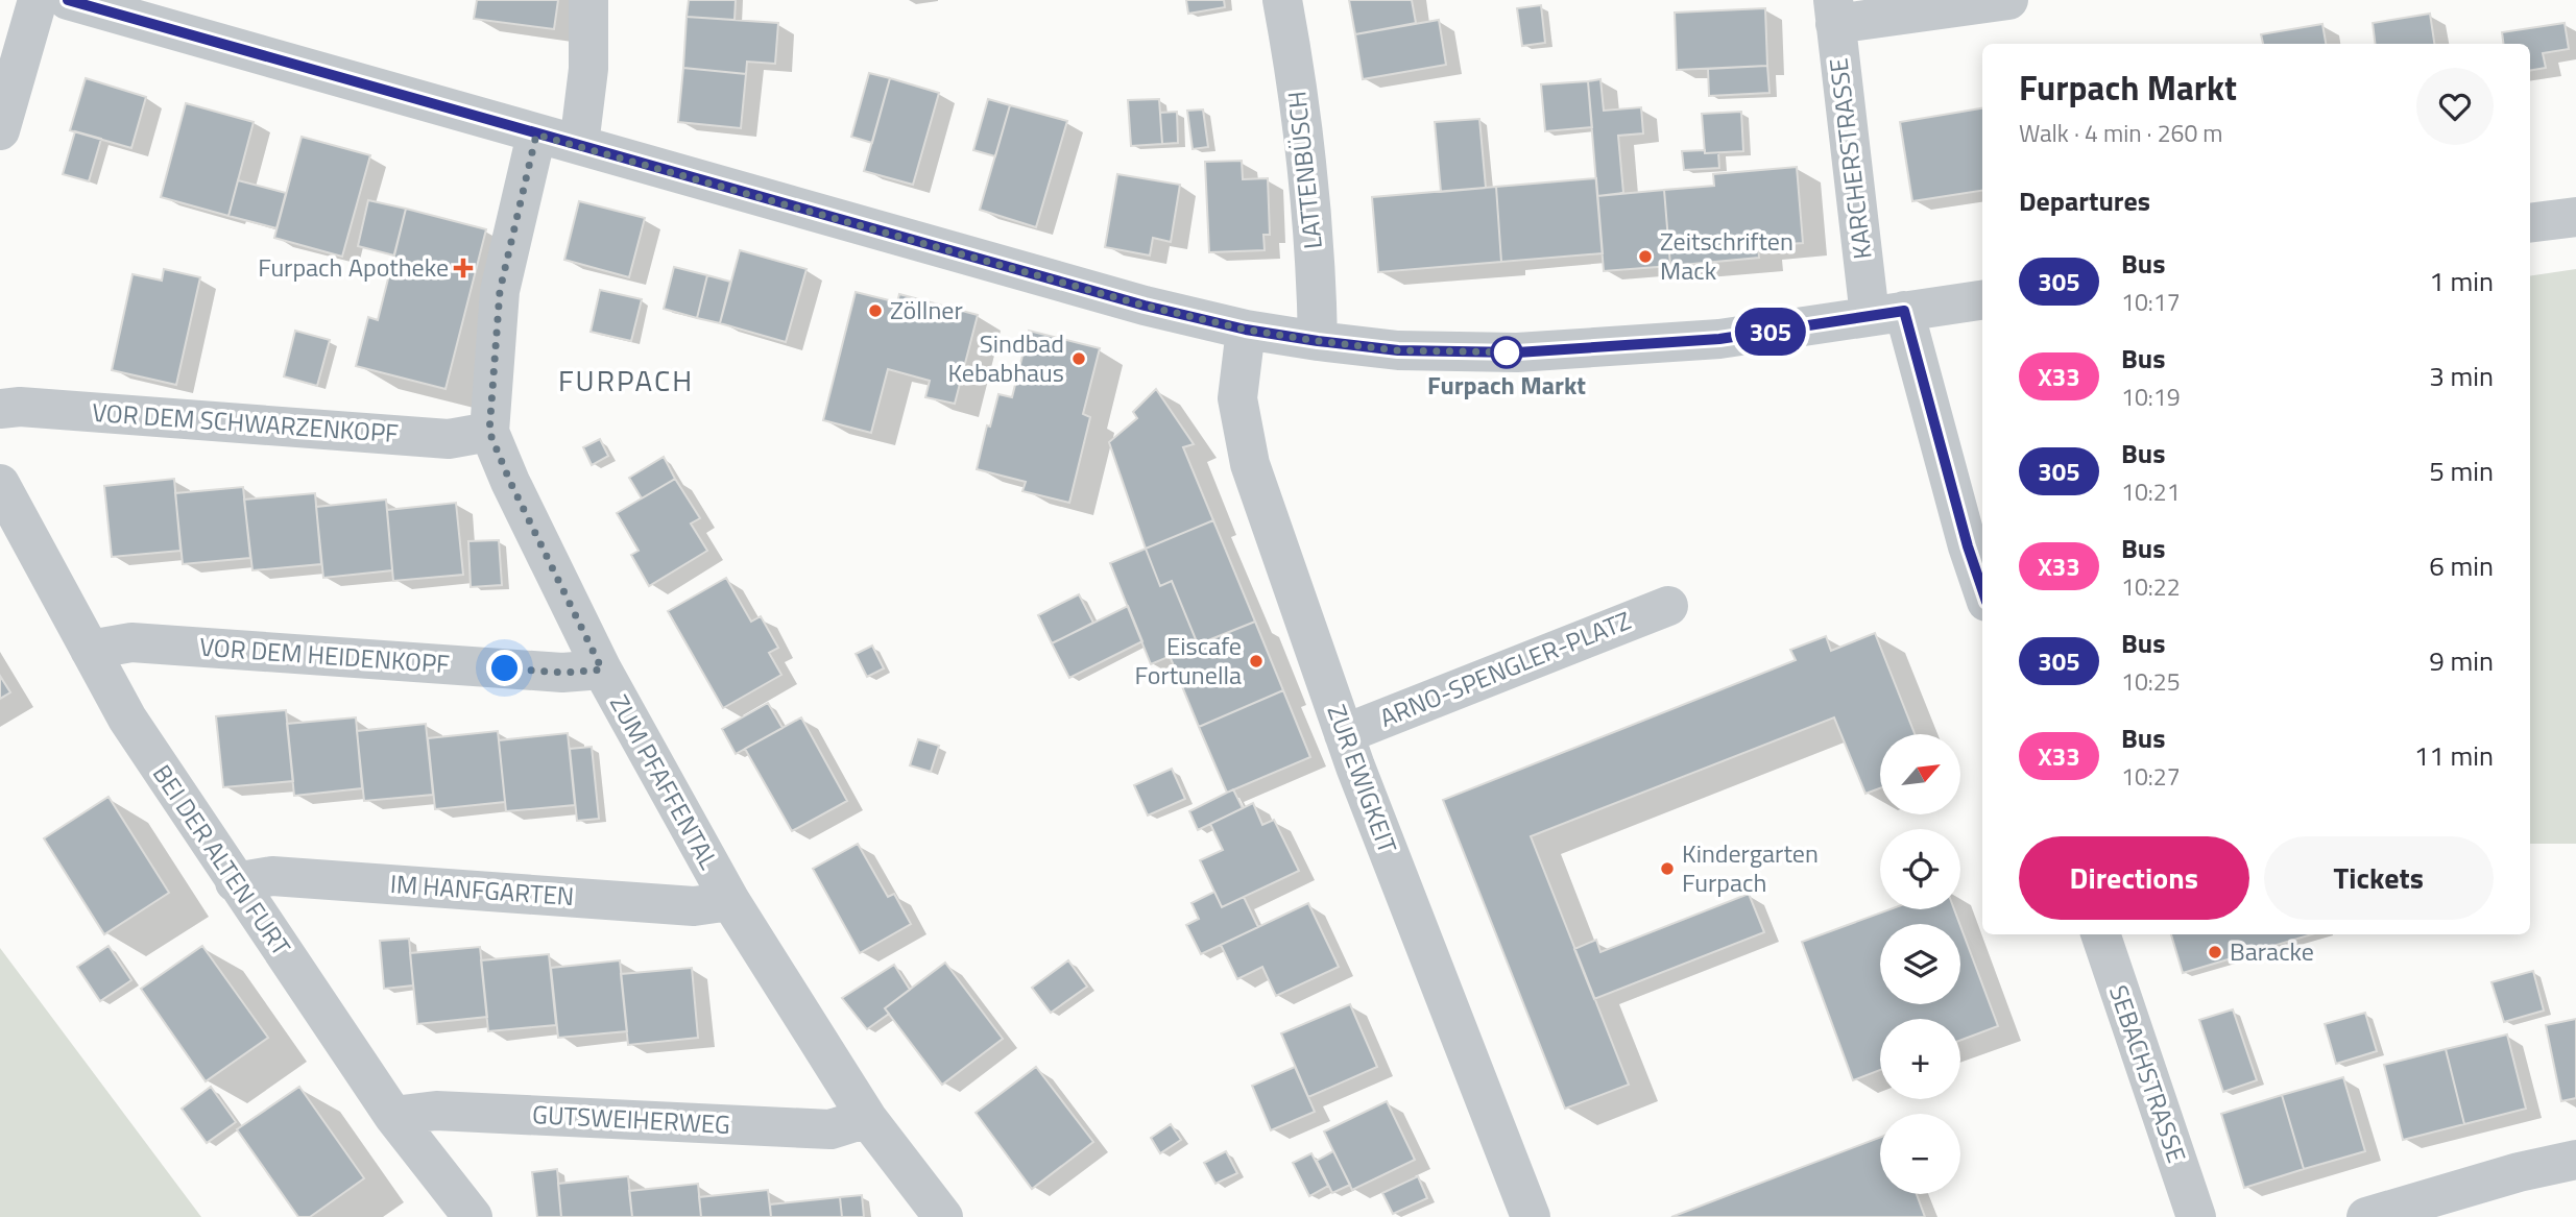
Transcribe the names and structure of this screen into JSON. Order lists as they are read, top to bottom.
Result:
{
  "streets": {
    "street": [
      "KARCHERSTRASSE",
      "LATTENBÜSCH",
      "VOR DEM SCHWARZENKOPF",
      "VOR DEM HEIDENKOPF",
      "ARNO-SPENGLER-PLATZ",
      "ZUR EWIGKEIT",
      "ZUM PFAFFENTAL",
      "BEI DER ALTEN FURT",
      "IM HANFGARTEN",
      "SEBACHSTRASSE",
      "GUTSWEIHERWEG"
    ]
  },
  "crossings": [
    ["VOR DEM SCHWARZENKOPF", "ZUM PFAFFENTAL"],
    ["VOR DEM HEIDENKOPF", "ZUM PFAFFENTAL"],
    ["VOR DEM HEIDENKOPF", "BEI DER ALTEN FURT"],
    ["ARNO-SPENGLER-PLATZ", "ZUR EWIGKEIT"],
    ["ZUM PFAFFENTAL", "IM HANFGARTEN"],
    ["ZUM PFAFFENTAL", "GUTSWEIHERWEG"],
    ["BEI DER ALTEN FURT", "IM HANFGARTEN"],
    ["BEI DER ALTEN FURT", "GUTSWEIHERWEG"]
  ],
  "districts": ["FURPACH"],
  "places": {
    "other": [
      "Zeitschriften Mack",
      "Zöllner",
      "Furpach Markt",
      "Sindbad Kebabhaus",
      "Eiscafe Fortunella",
      "Kindergarten Furpach",
      "Baracke"
    ],
    "health": ["Furpach Apotheke"]
  },
  "lines": ["bus line 305"],
  "north": "top right",
  "page": {
    "on_map": "305",
    "heading": [
      ["Furpach Markt", "Walk · 4 min · 260 m"],
      "Departures"
    ],
    "list": [
      {
        "mark": "305",
        "name": "Bus",
        "note": "10:17",
        "value": "1 min"
      },
      {
        "mark": "X33",
        "name": "Bus",
        "note": "10:19",
        "value": "3 min"
      },
      {
        "mark": "305",
        "name": "Bus",
        "note": "10:21",
        "value": "5 min"
      },
      {
        "mark": "X33",
        "name": "Bus",
        "note": "10:22",
        "value": "6 min"
      },
      {
        "mark": "305",
        "name": "Bus",
        "note": "10:25",
        "value": "9 min"
      },
      {
        "mark": "X33",
        "name": "Bus",
        "note": "10:27",
        "value": "11 min"
      }
    ],
    "map_buttons": ["+", "−"],
    "buttons": ["Directions", "Tickets"]
  }
}
